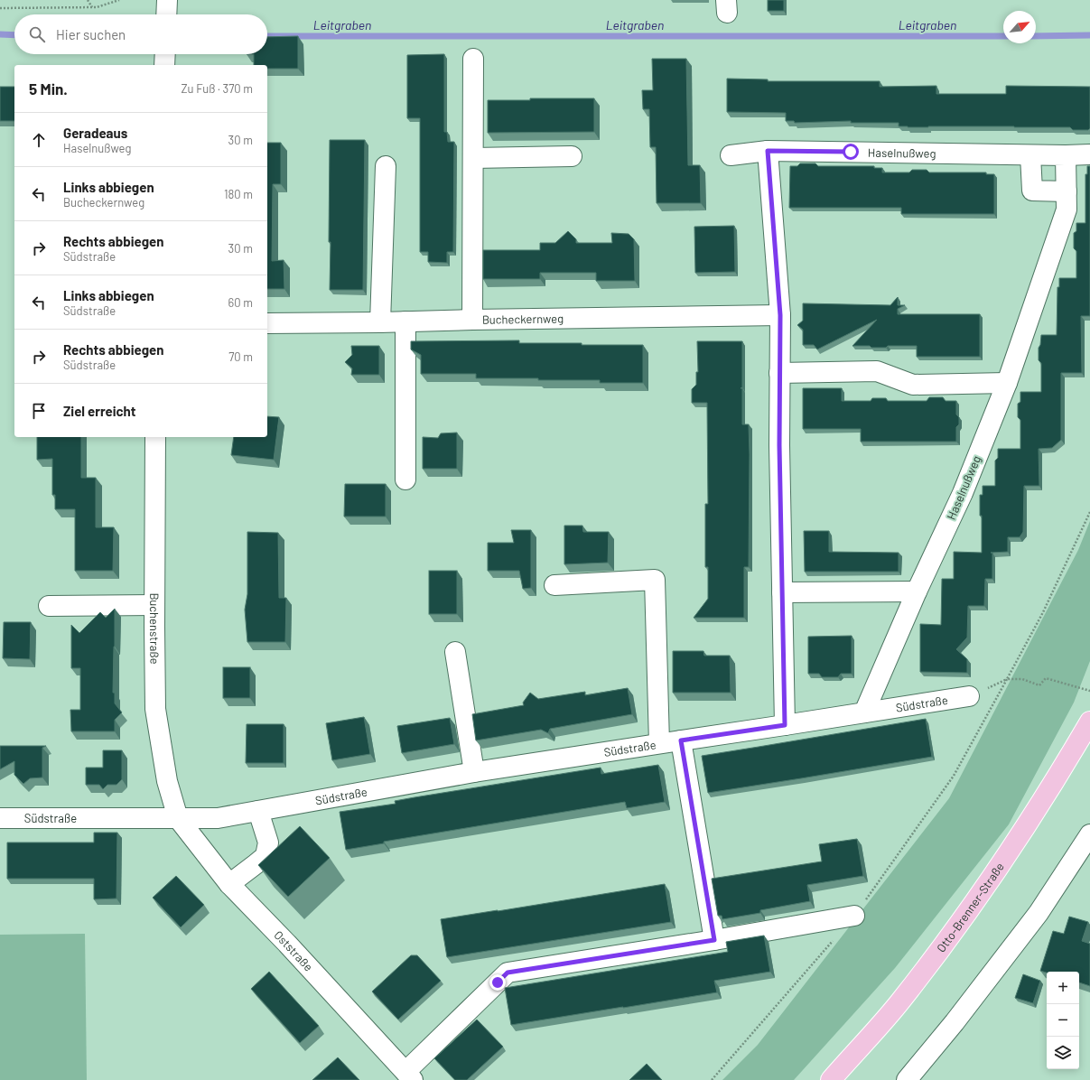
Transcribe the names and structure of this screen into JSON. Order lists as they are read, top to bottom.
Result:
{
  "streets": {
    "main road": ["Otto-Brenner-Straße"],
    "street": [
      "Haselnußweg",
      "Bucheckernweg",
      "Buchenstraße",
      "Südstraße",
      "Oststraße"
    ]
  },
  "crossings": [
    ["Haselnußweg", "Südstraße"],
    ["Buchenstraße", "Südstraße"],
    ["Buchenstraße", "Oststraße"],
    ["Südstraße", "Oststraße"]
  ],
  "water": ["Leitgraben"],
  "north": "top right",
  "page": {
    "search": "Hier suchen",
    "heading": ["5 Min.", "Zu Fuß · 370 m"],
    "list": [
      ["Geradeaus", "Haselnußweg", "30 m"],
      ["Links abbiegen", "Bucheckernweg", "180 m"],
      ["Rechts abbiegen", "Südstraße", "30 m"],
      ["Links abbiegen", "Südstraße", "60 m"],
      ["Rechts abbiegen", "Südstraße", "70 m"],
      "Ziel erreicht"
    ],
    "map_buttons": ["+", "−"]
  }
}
